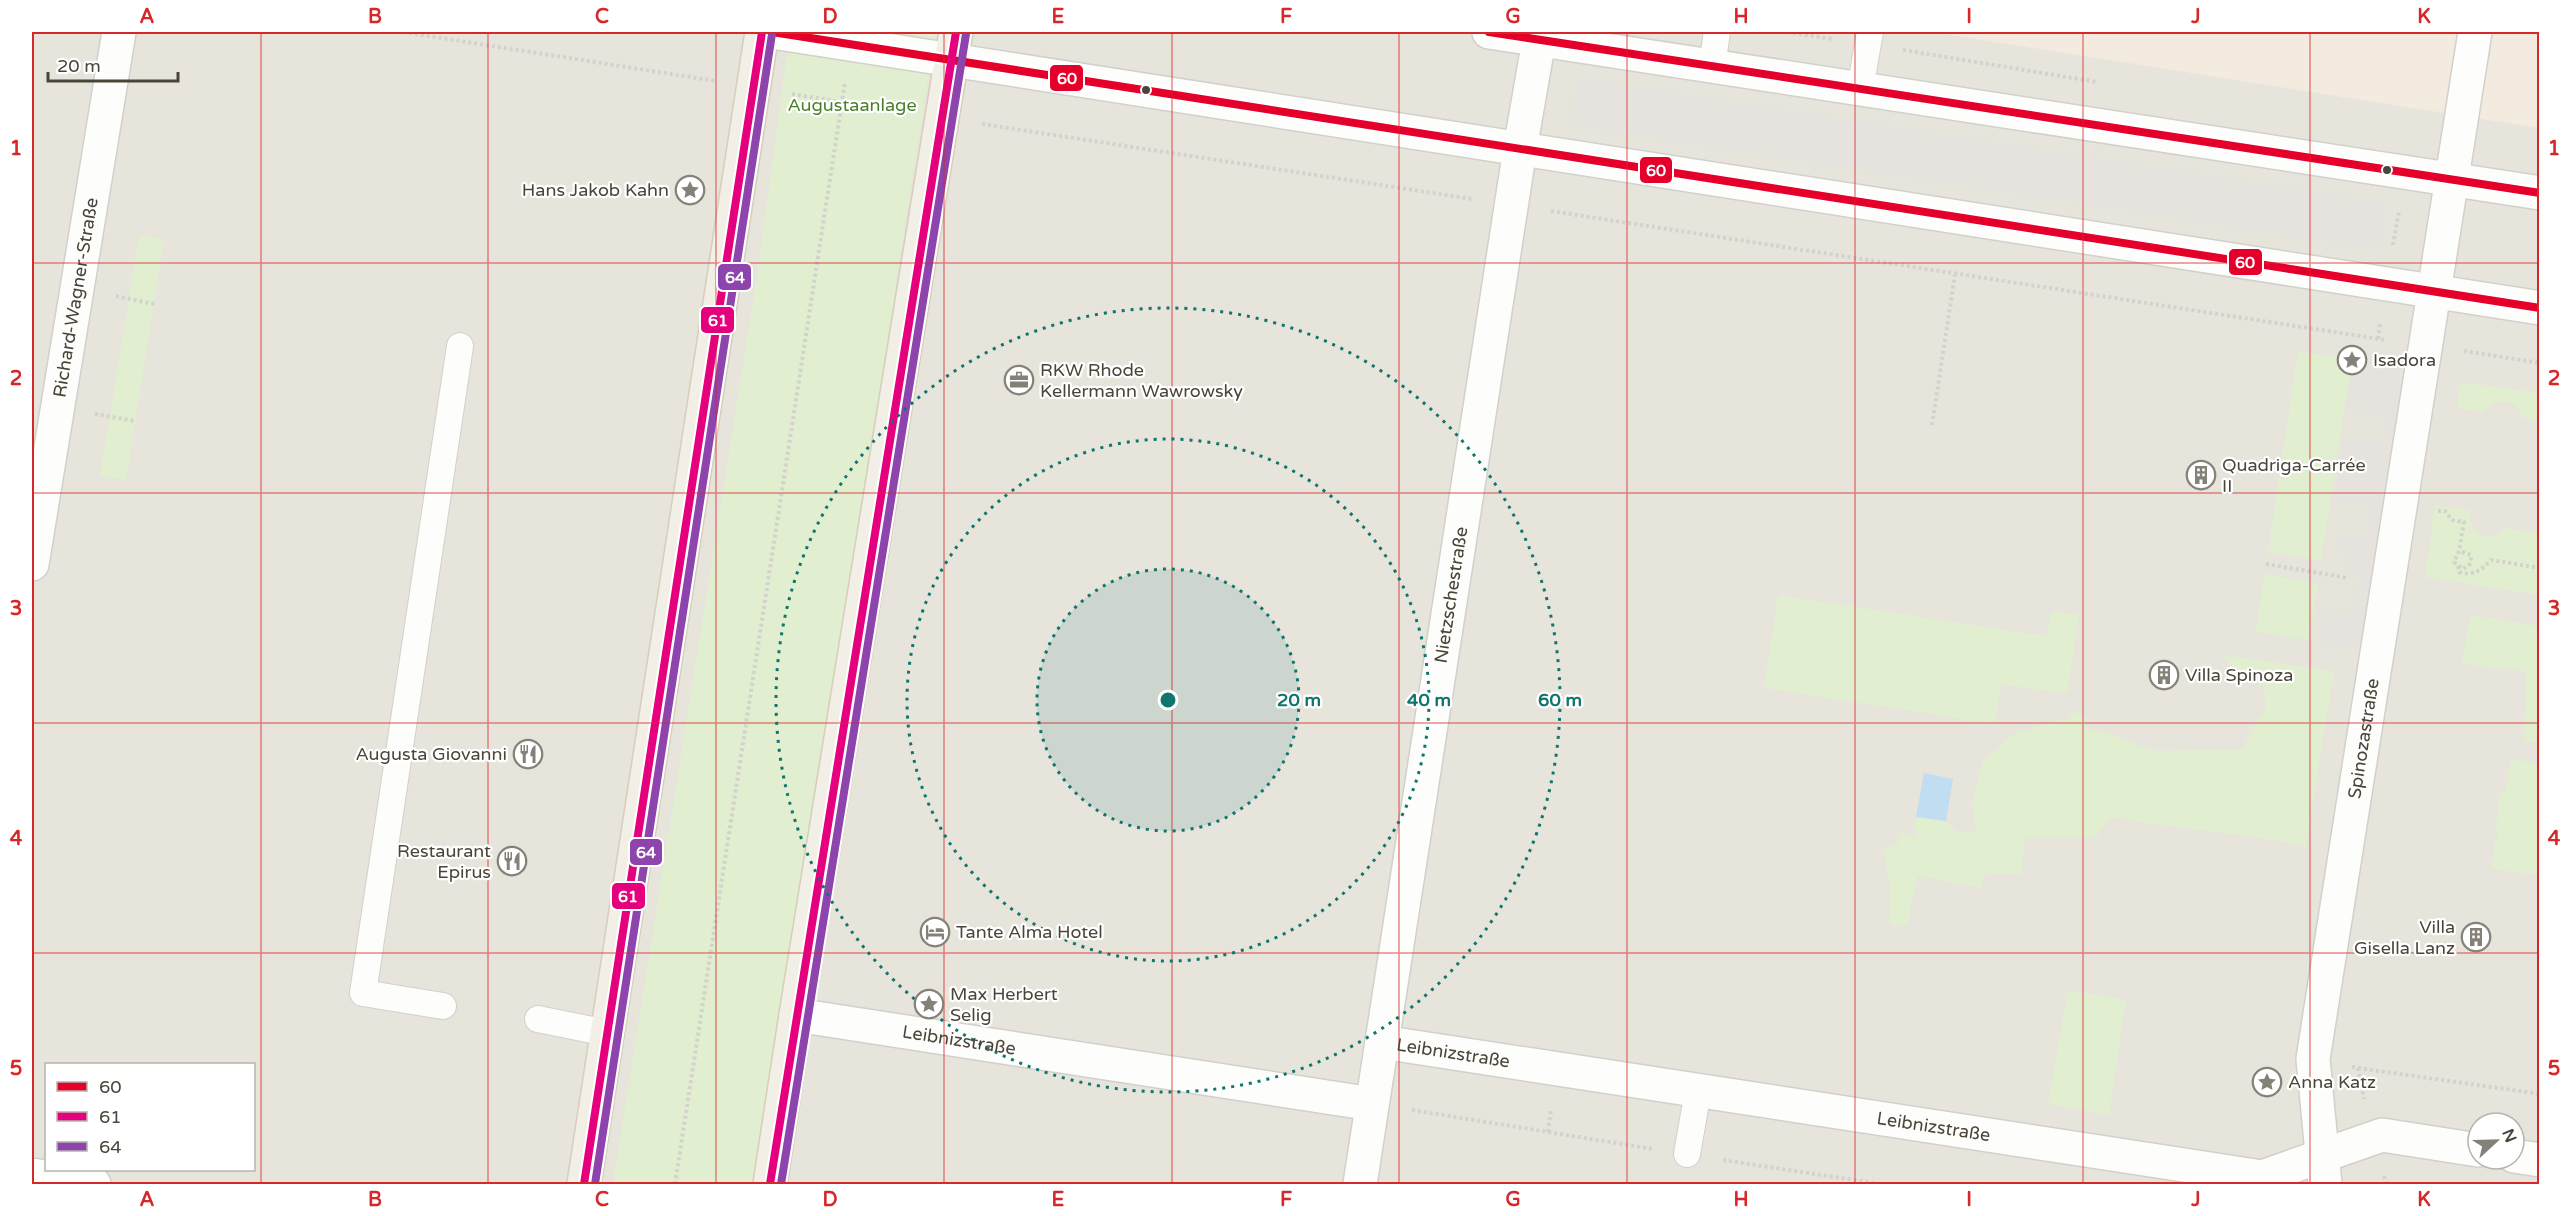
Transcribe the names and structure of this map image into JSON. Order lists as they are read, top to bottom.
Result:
{
  "streets": {
    "street": [
      "Richard-Wagner-Straße",
      "Nietzschestraße",
      "Spinozastraße",
      "Leibnizstraße"
    ]
  },
  "crossings": [
    ["Nietzschestraße", "Leibnizstraße"],
    ["Spinozastraße", "Leibnizstraße"]
  ],
  "parks": ["Augustaanlage"],
  "places": {
    "place": [
      "Hans Jakob Kahn",
      "Isadora",
      "Max Herbert Selig",
      "Anna Katz"
    ],
    "office": ["RKW Rhode Kellermann Wawrowsky"],
    "building": ["Quadriga-Carrée II", "Villa Spinoza", "Villa Gisella Lanz"],
    "restaurant": ["Augusta Giovanni", "Restaurant Epirus"],
    "hotel": ["Tante Alma Hotel"]
  },
  "lines": ["transit line 60", "transit line 61", "transit line 64"],
  "legend": ["60", "61", "64"],
  "scale_bar": "20 m",
  "north": "right",
  "grid": {
    "columns": [
      "A",
      "B",
      "C",
      "D",
      "E",
      "F",
      "G",
      "H",
      "I",
      "J",
      "K"
    ],
    "rows": [
      "1",
      "2",
      "3",
      "4",
      "5"
    ]
  },
  "rings": ["20 m", "40 m", "60 m"]
}
